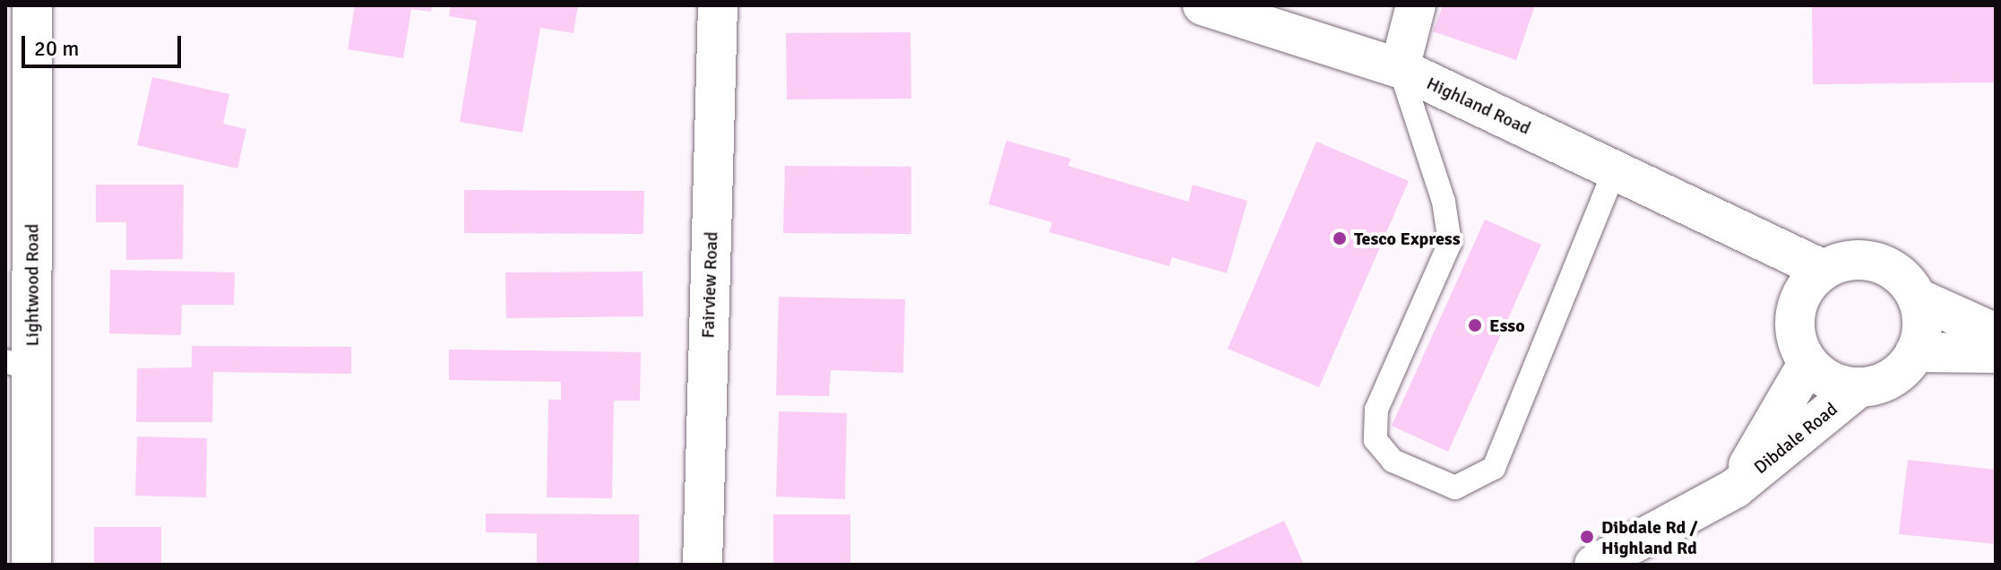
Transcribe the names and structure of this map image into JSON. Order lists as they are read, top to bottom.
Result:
{
  "streets": {
    "street": [
      "Highland Road",
      "Lightwood Road",
      "Fairview Road",
      "Dibdale Road"
    ]
  },
  "crossings": [
    ["Highland Road", "Dibdale Road"]
  ],
  "places": ["Tesco Express", "Esso", "Dibdale Rd / Highland Rd"],
  "scale_bar": "20 m"
}
